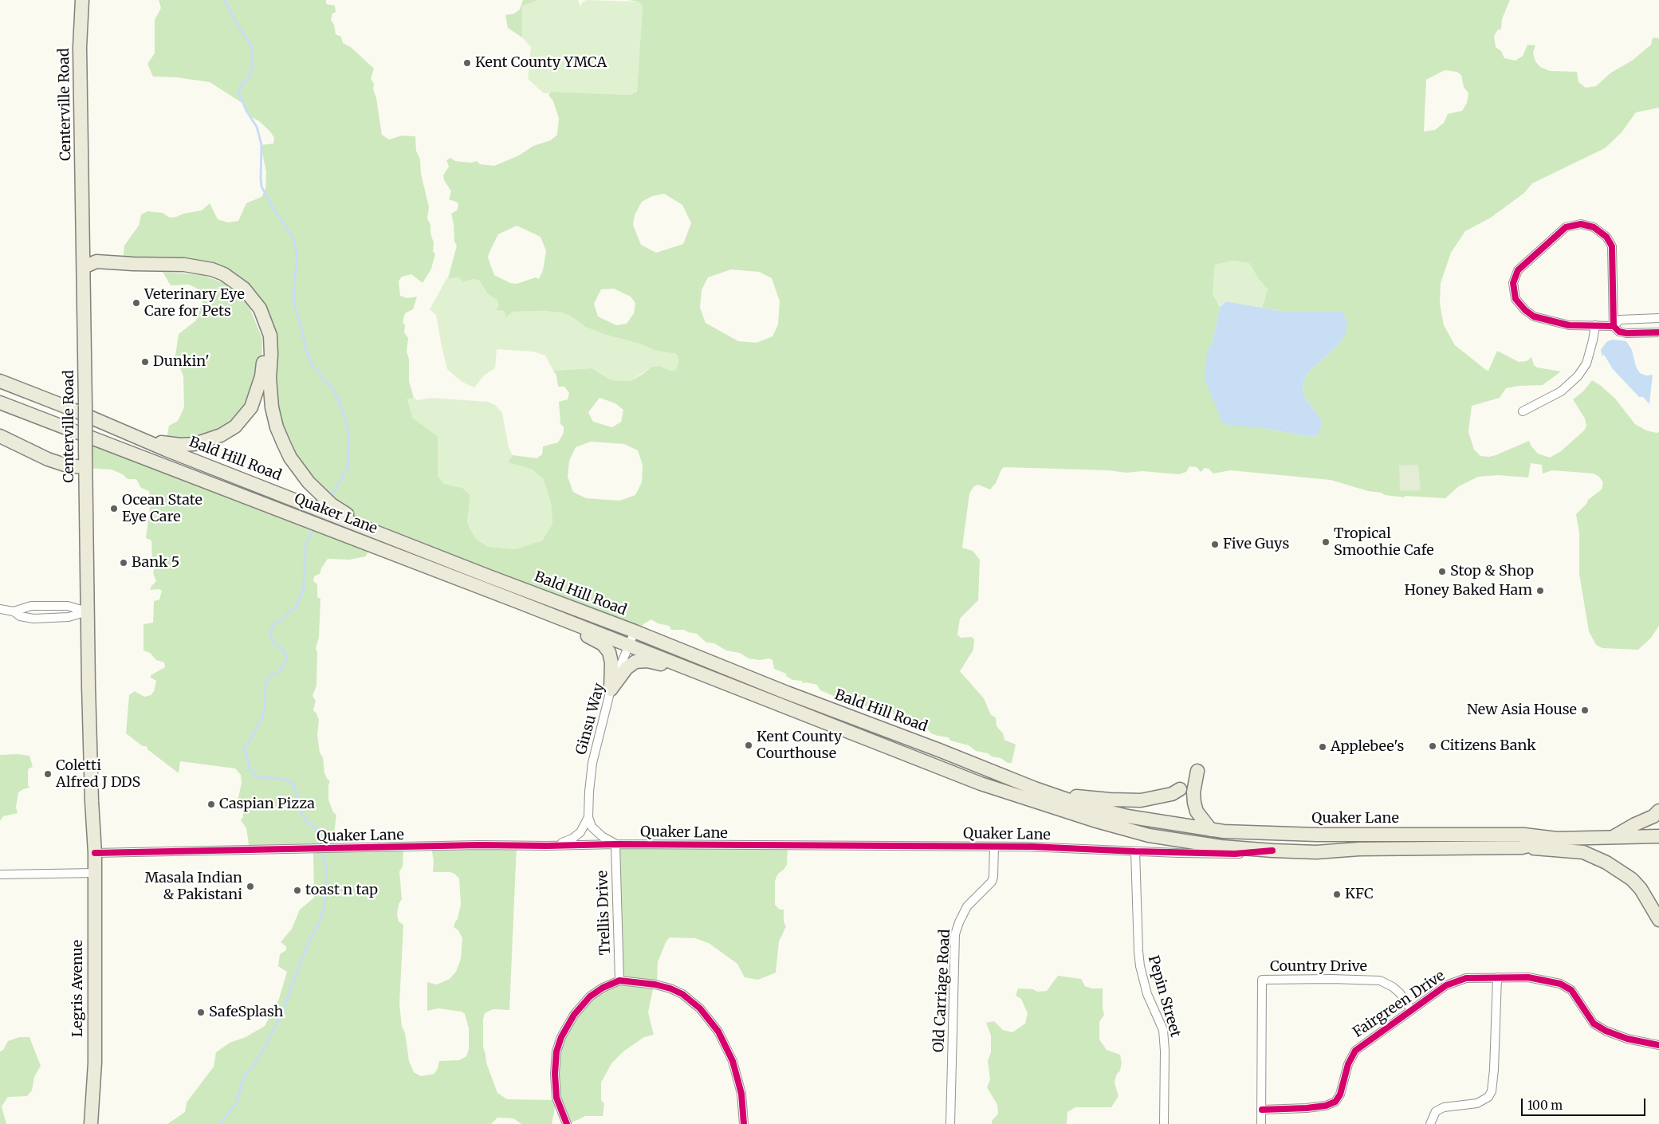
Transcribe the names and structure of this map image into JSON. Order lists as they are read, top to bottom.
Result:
{
  "streets": {
    "main road": [
      "Centerville Road",
      "Bald Hill Road",
      "Quaker Lane",
      "Legris Avenue"
    ],
    "street": [
      "Ginsu Way",
      "Trellis Drive",
      "Country Drive",
      "Old Carriage Road",
      "Pepin Street",
      "Fairgreen Drive"
    ]
  },
  "crossings": [
    ["Centerville Road", "Quaker Lane"],
    ["Centerville Road", "Legris Avenue"],
    ["Bald Hill Road", "Quaker Lane"],
    ["Bald Hill Road", "Ginsu Way"],
    ["Quaker Lane", "Ginsu Way"],
    ["Quaker Lane", "Trellis Drive"],
    ["Quaker Lane", "Legris Avenue"],
    ["Quaker Lane", "Old Carriage Road"],
    ["Quaker Lane", "Pepin Street"],
    ["Country Drive", "Fairgreen Drive"]
  ],
  "places": [
    "Kent County YMCA",
    "Veterinary Eye Care for Pets",
    "Dunkin'",
    "Ocean State Eye Care",
    "Tropical Smoothie Cafe",
    "Five Guys",
    "Bank 5",
    "Stop & Shop",
    "Honey Baked Ham",
    "New Asia House",
    "Kent County Courthouse",
    "Citizens Bank",
    "Applebee's",
    "Coletti Alfred J DDS",
    "Caspian Pizza",
    "Masala Indian & Pakistani",
    "toast n tap",
    "KFC",
    "SafeSplash"
  ],
  "scale_bar": "100 m"
}
